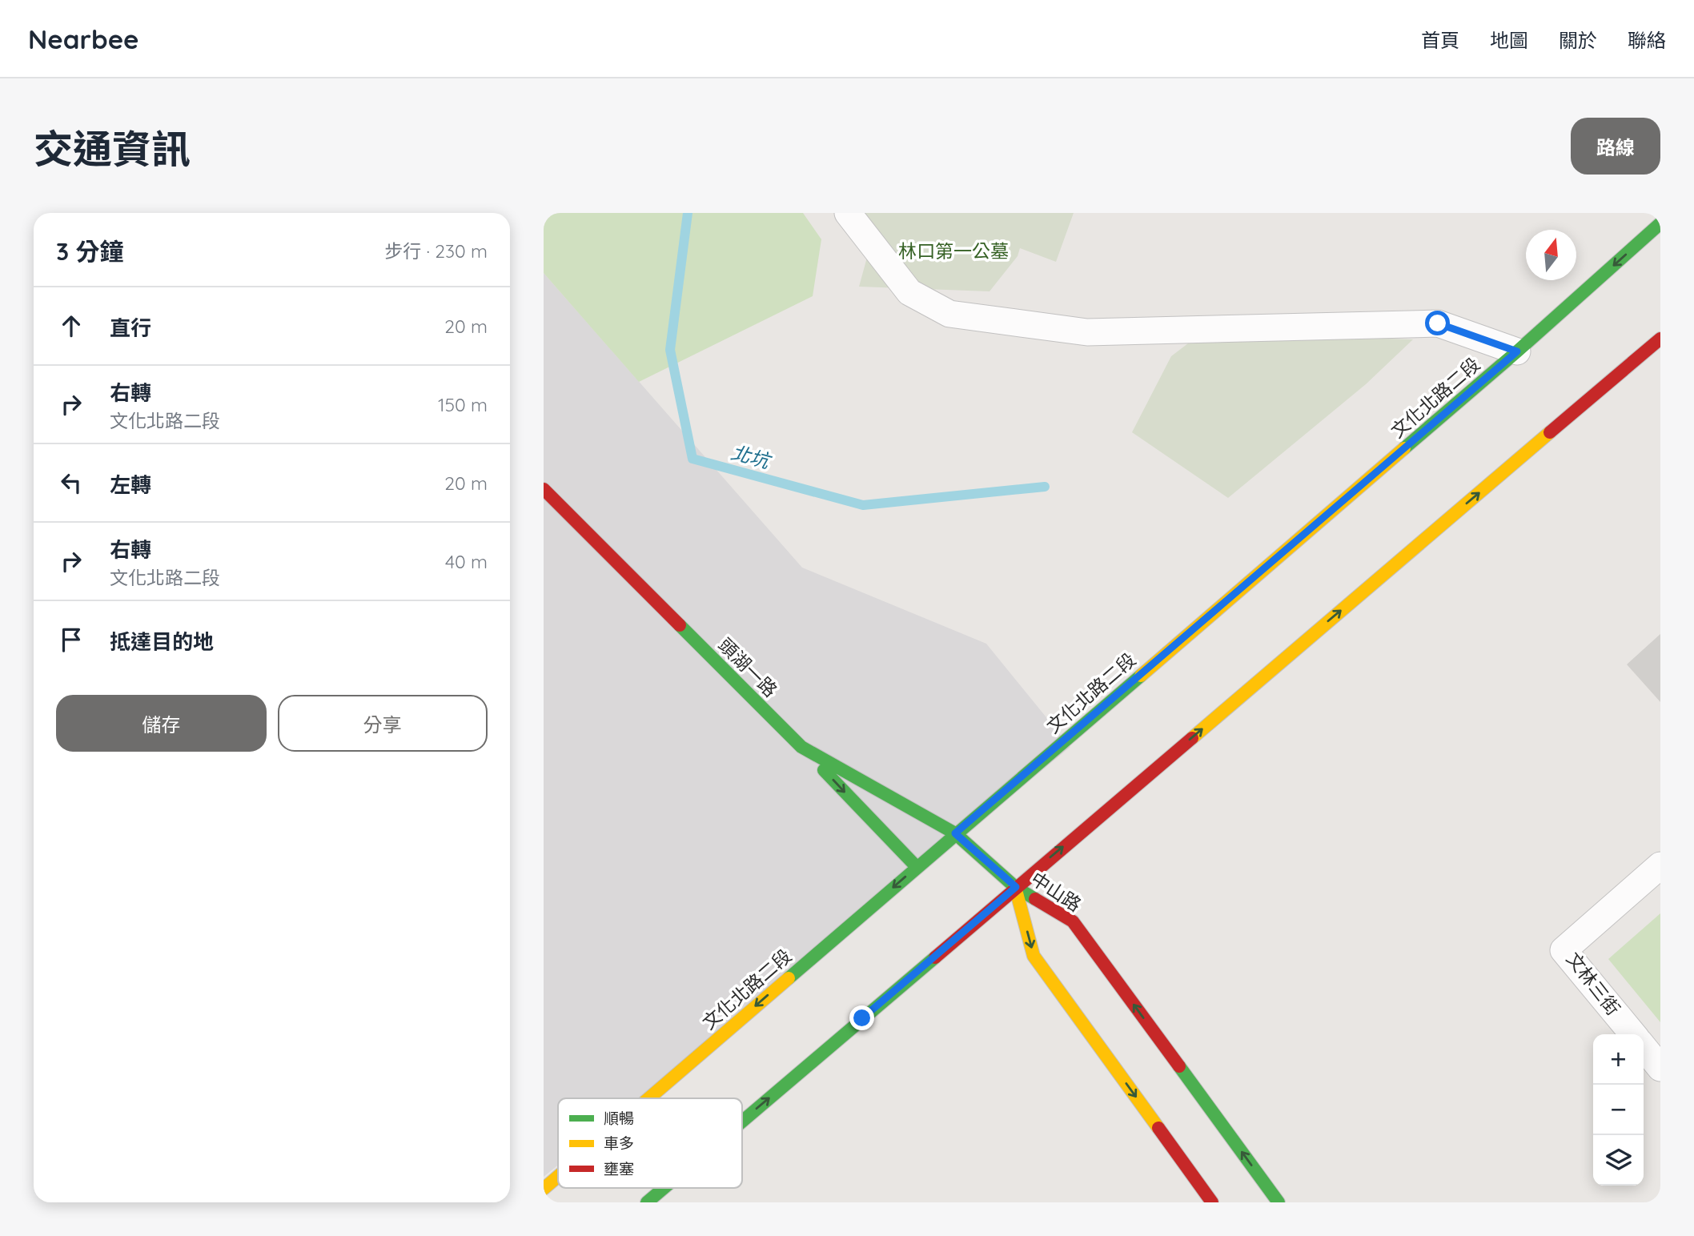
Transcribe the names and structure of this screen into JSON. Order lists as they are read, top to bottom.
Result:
{
  "streets": {
    "main road": ["文化北路二段", "頭湖一路", "中山路"],
    "street": ["文林三街"]
  },
  "crossings": [
    ["文化北路二段", "頭湖一路"],
    ["頭湖一路", "中山路"]
  ],
  "water": ["北坑"],
  "parks": ["林口第一公墓"],
  "legend": ["順暢", "車多", "壅塞"],
  "north": "top",
  "page": {
    "header": "Nearbee",
    "nav": [
      "首頁",
      "地圖",
      "關於",
      "聯絡"
    ],
    "title": "交通資訊",
    "buttons": [
      "路線",
      ["儲存", "分享"]
    ],
    "heading": ["3 分鐘", "步行 · 230 m"],
    "list": [
      ["直行", "20 m"],
      ["右轉", "文化北路二段", "150 m"],
      ["左轉", "20 m"],
      ["右轉", "文化北路二段", "40 m"],
      "抵達目的地"
    ],
    "map_buttons": ["+", "−"]
  }
}
